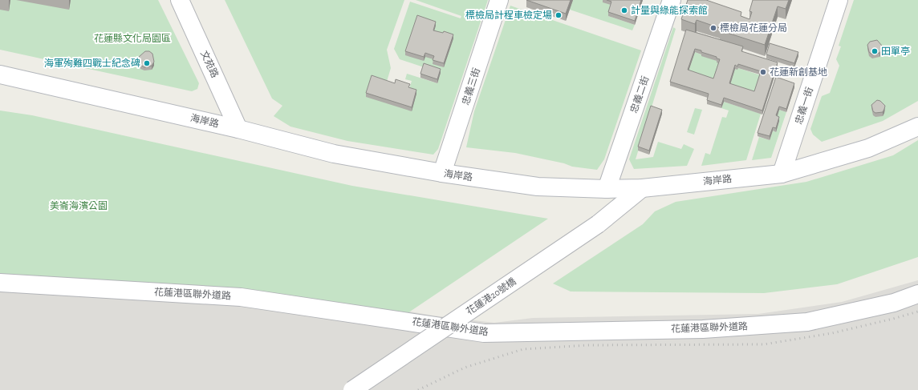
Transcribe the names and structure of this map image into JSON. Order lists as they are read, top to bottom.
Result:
{
  "streets": {
    "street": [
      "文苑路",
      "忠義三街",
      "忠義二街",
      "忠義一街",
      "海岸路",
      "花蓮港區聯外道路",
      "花蓮港20號橋"
    ]
  },
  "crossings": [
    ["文苑路", "海岸路"],
    ["忠義三街", "海岸路"],
    ["忠義二街", "海岸路"],
    ["忠義一街", "海岸路"],
    ["海岸路", "花蓮港20號橋"]
  ],
  "parks": ["花蓮縣文化局園區", "美崙海濱公園"],
  "places": [
    "計量與綠能探索館",
    "標檢局計程車檢定場",
    "標檢局花蓮分局",
    "田單亭",
    "海軍殉難四戰士紀念碑",
    "花蓮新創基地"
  ]
}
